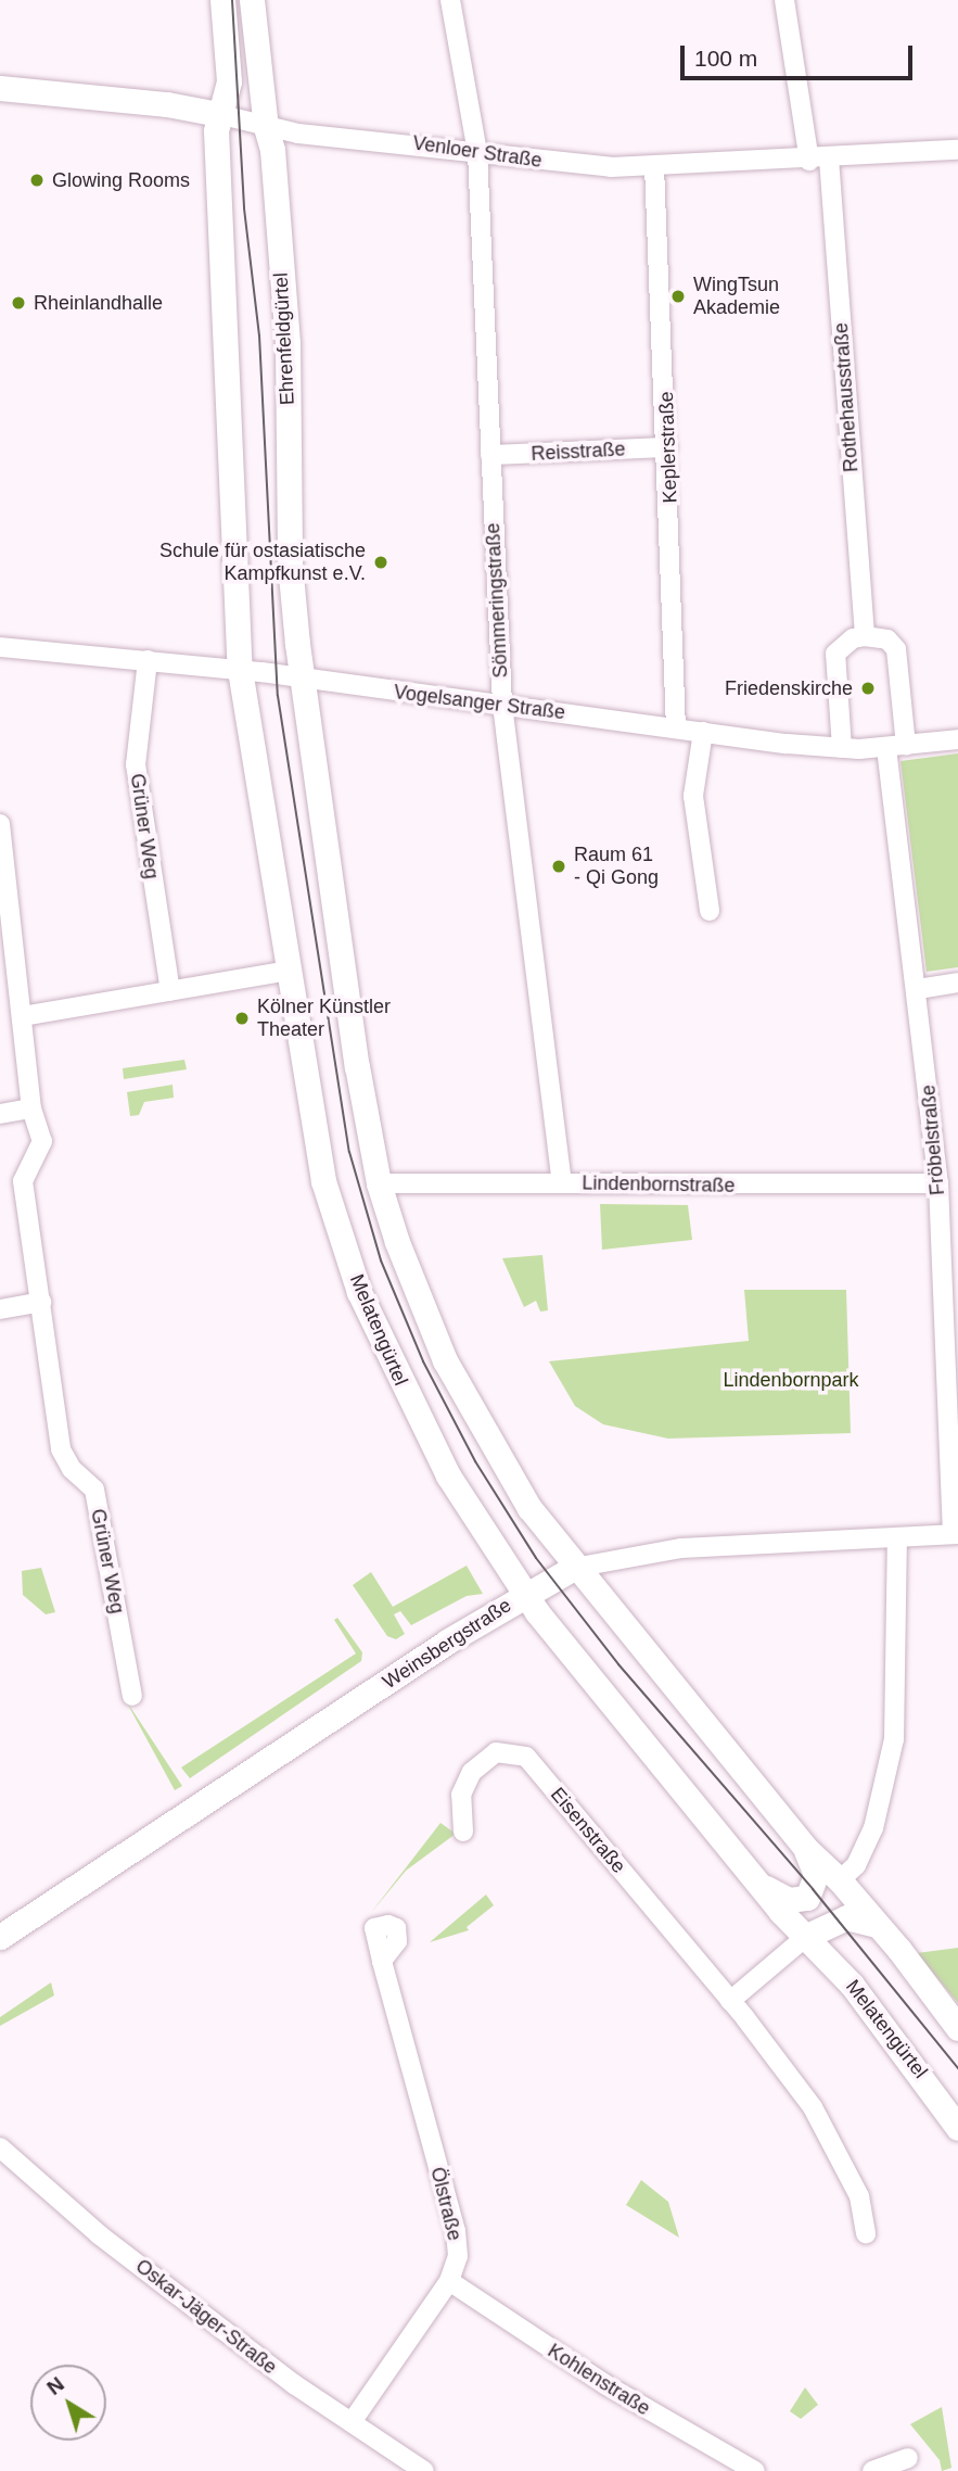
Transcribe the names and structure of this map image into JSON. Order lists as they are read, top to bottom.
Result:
{
  "streets": {
    "main road": [
      "Venloer Straße",
      "Ehrenfeldgürtel",
      "Melatengürtel",
      "Weinsbergstraße"
    ],
    "street": [
      "Rothehausstraße",
      "Keplerstraße",
      "Reisstraße",
      "Sömmeringstraße",
      "Vogelsanger Straße",
      "Grüner Weg",
      "Fröbelstraße",
      "Lindenbornstraße",
      "Eisenstraße",
      "Ölstraße",
      "Oskar-Jäger-Straße",
      "Kohlenstraße"
    ]
  },
  "crossings": [
    ["Venloer Straße", "Ehrenfeldgürtel"],
    ["Venloer Straße", "Rothehausstraße"],
    ["Venloer Straße", "Keplerstraße"],
    ["Venloer Straße", "Sömmeringstraße"],
    ["Ehrenfeldgürtel", "Vogelsanger Straße"],
    ["Ehrenfeldgürtel", "Melatengürtel"],
    ["Keplerstraße", "Reisstraße"],
    ["Keplerstraße", "Vogelsanger Straße"],
    ["Reisstraße", "Sömmeringstraße"],
    ["Sömmeringstraße", "Vogelsanger Straße"],
    ["Sömmeringstraße", "Lindenbornstraße"],
    ["Vogelsanger Straße", "Grüner Weg"],
    ["Vogelsanger Straße", "Fröbelstraße"],
    ["Vogelsanger Straße", "Melatengürtel"],
    ["Fröbelstraße", "Lindenbornstraße"],
    ["Fröbelstraße", "Weinsbergstraße"],
    ["Lindenbornstraße", "Melatengürtel"],
    ["Melatengürtel", "Weinsbergstraße"],
    ["Ölstraße", "Oskar-Jäger-Straße"],
    ["Ölstraße", "Kohlenstraße"]
  ],
  "parks": ["Lindenbornpark"],
  "places": [
    "Glowing Rooms",
    "WingTsun Akademie",
    "Rheinlandhalle",
    "Schule für ostasiatische Kampfkunst e.V.",
    "Friedenskirche",
    "Raum 61 - Qi Gong",
    "Kölner Künstler Theater"
  ],
  "scale_bar": "100 m",
  "north": "top left"
}
